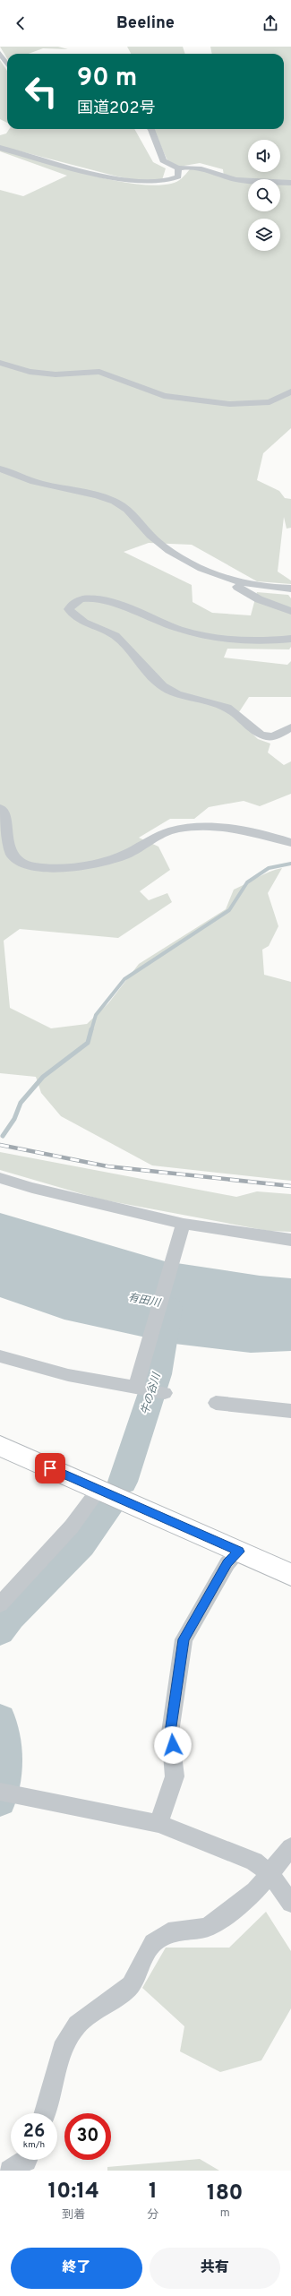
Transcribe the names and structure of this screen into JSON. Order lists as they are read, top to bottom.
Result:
{
  "water": ["有田川", "牛の谷川"],
  "page": {
    "header": "Beeline",
    "turn": ["90 m", "国道202号"],
    "speed": "26 km/h",
    "limit": "30",
    "eta": [
      "10:14",
      "到着",
      "1",
      "分",
      "180",
      "m"
    ],
    "buttons": ["終了", "共有"]
  }
}
